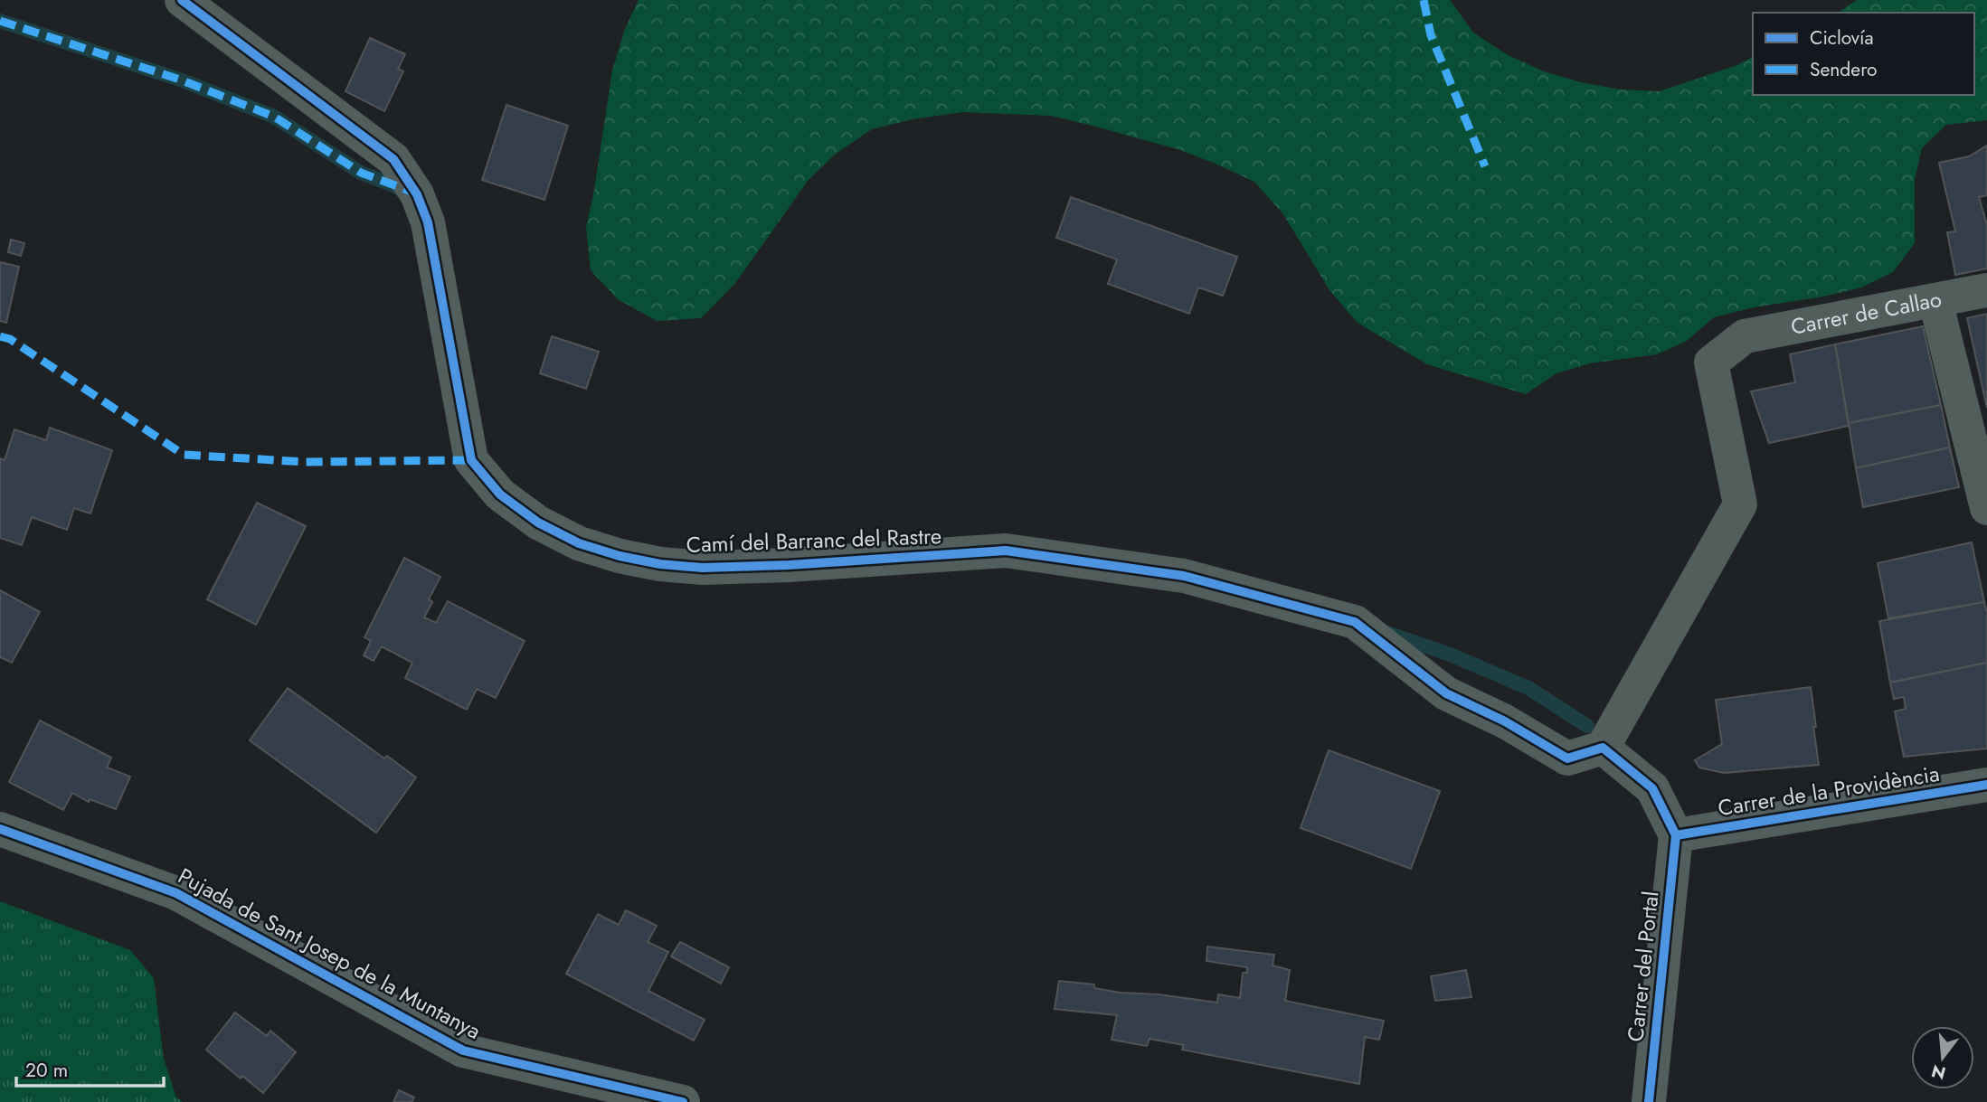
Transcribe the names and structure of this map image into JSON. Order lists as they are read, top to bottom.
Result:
{
  "streets": {
    "street": [
      "Carrer de Callao",
      "Camí del Barranc del Rastre",
      "Carrer de la Providència",
      "Pujada de Sant Josep de la Muntanya",
      "Carrer del Portal"
    ]
  },
  "crossings": [
    ["Carrer de Callao", "Camí del Barranc del Rastre"],
    ["Carrer de la Providència", "Carrer del Portal"]
  ],
  "legend": ["Ciclovía", "Sendero"],
  "scale_bar": "20 m",
  "north": "bottom"
}
